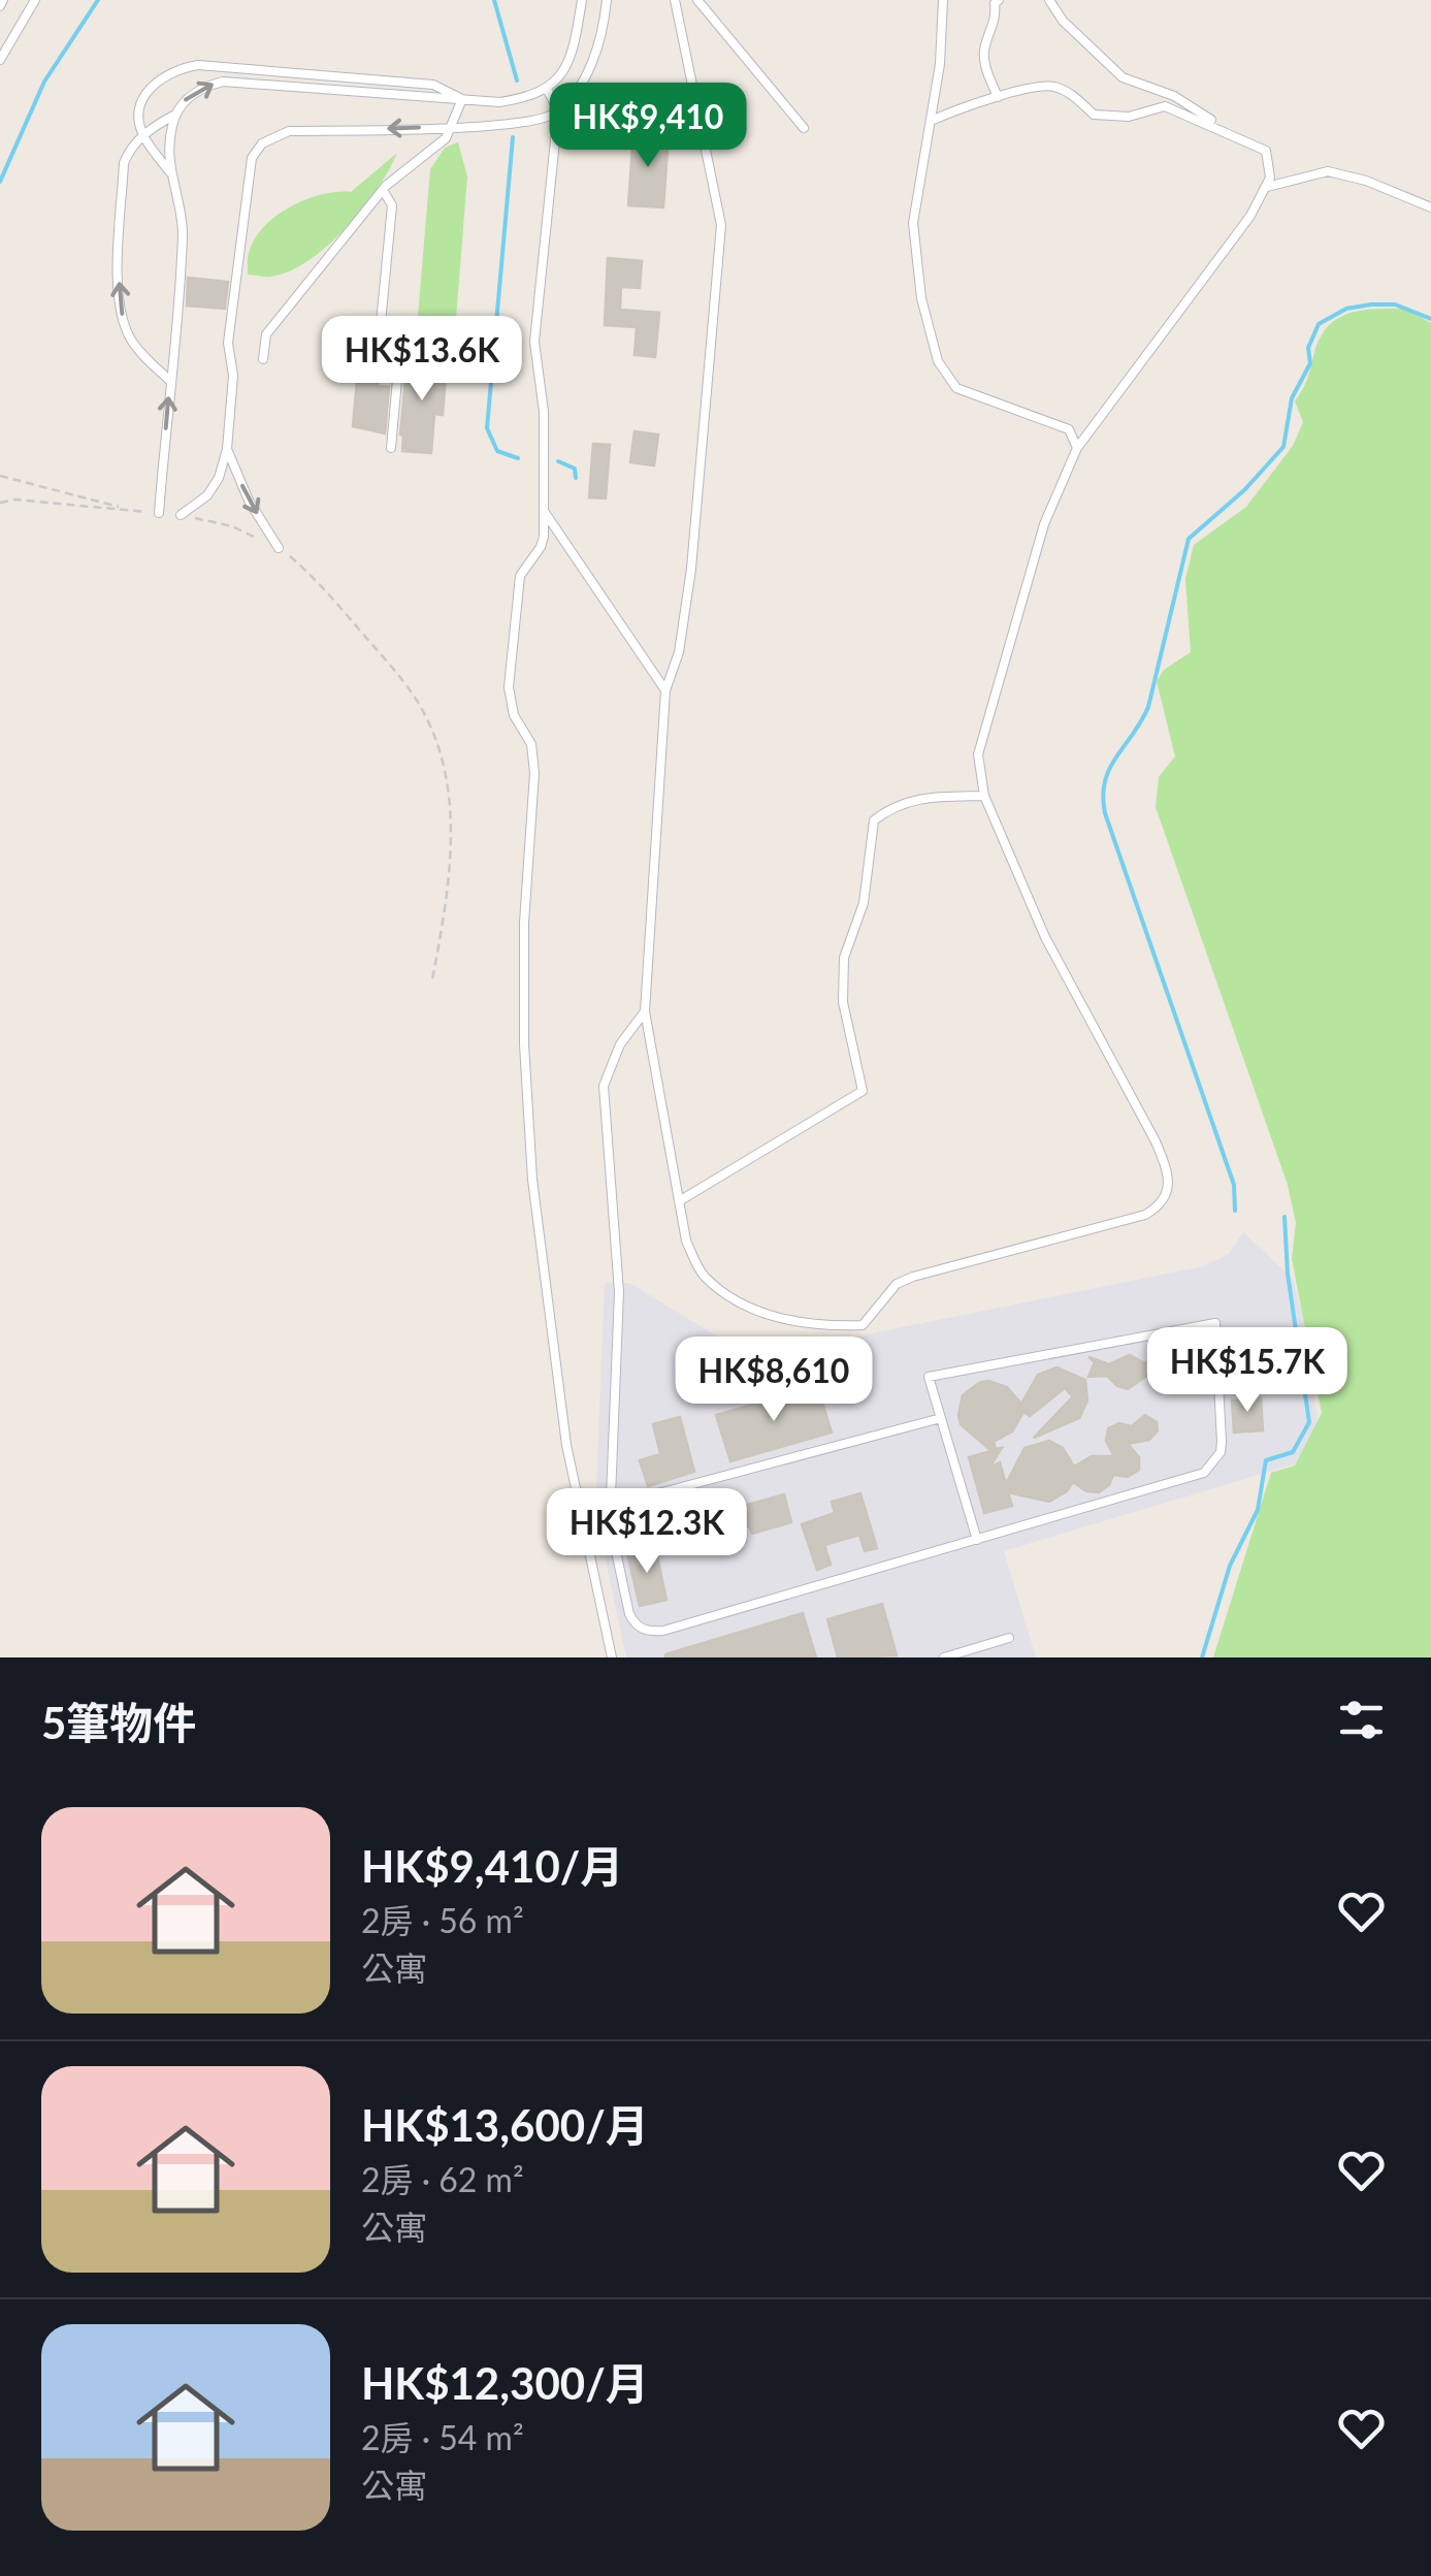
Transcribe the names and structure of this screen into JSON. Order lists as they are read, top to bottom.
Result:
{
  "page": {
    "price": [
      "HK$9,410",
      "HK$13.6K",
      "HK$15.7K",
      "HK$8,610",
      "HK$12.3K"
    ],
    "heading": "5筆物件",
    "list": [
      {
        "name": "HK$9,410/月",
        "note": "2房 · 56 m² · 公寓"
      },
      {
        "name": "HK$13,600/月",
        "note": "2房 · 62 m² · 公寓"
      },
      {
        "name": "HK$12,300/月",
        "note": "2房 · 54 m² · 公寓"
      }
    ]
  }
}
